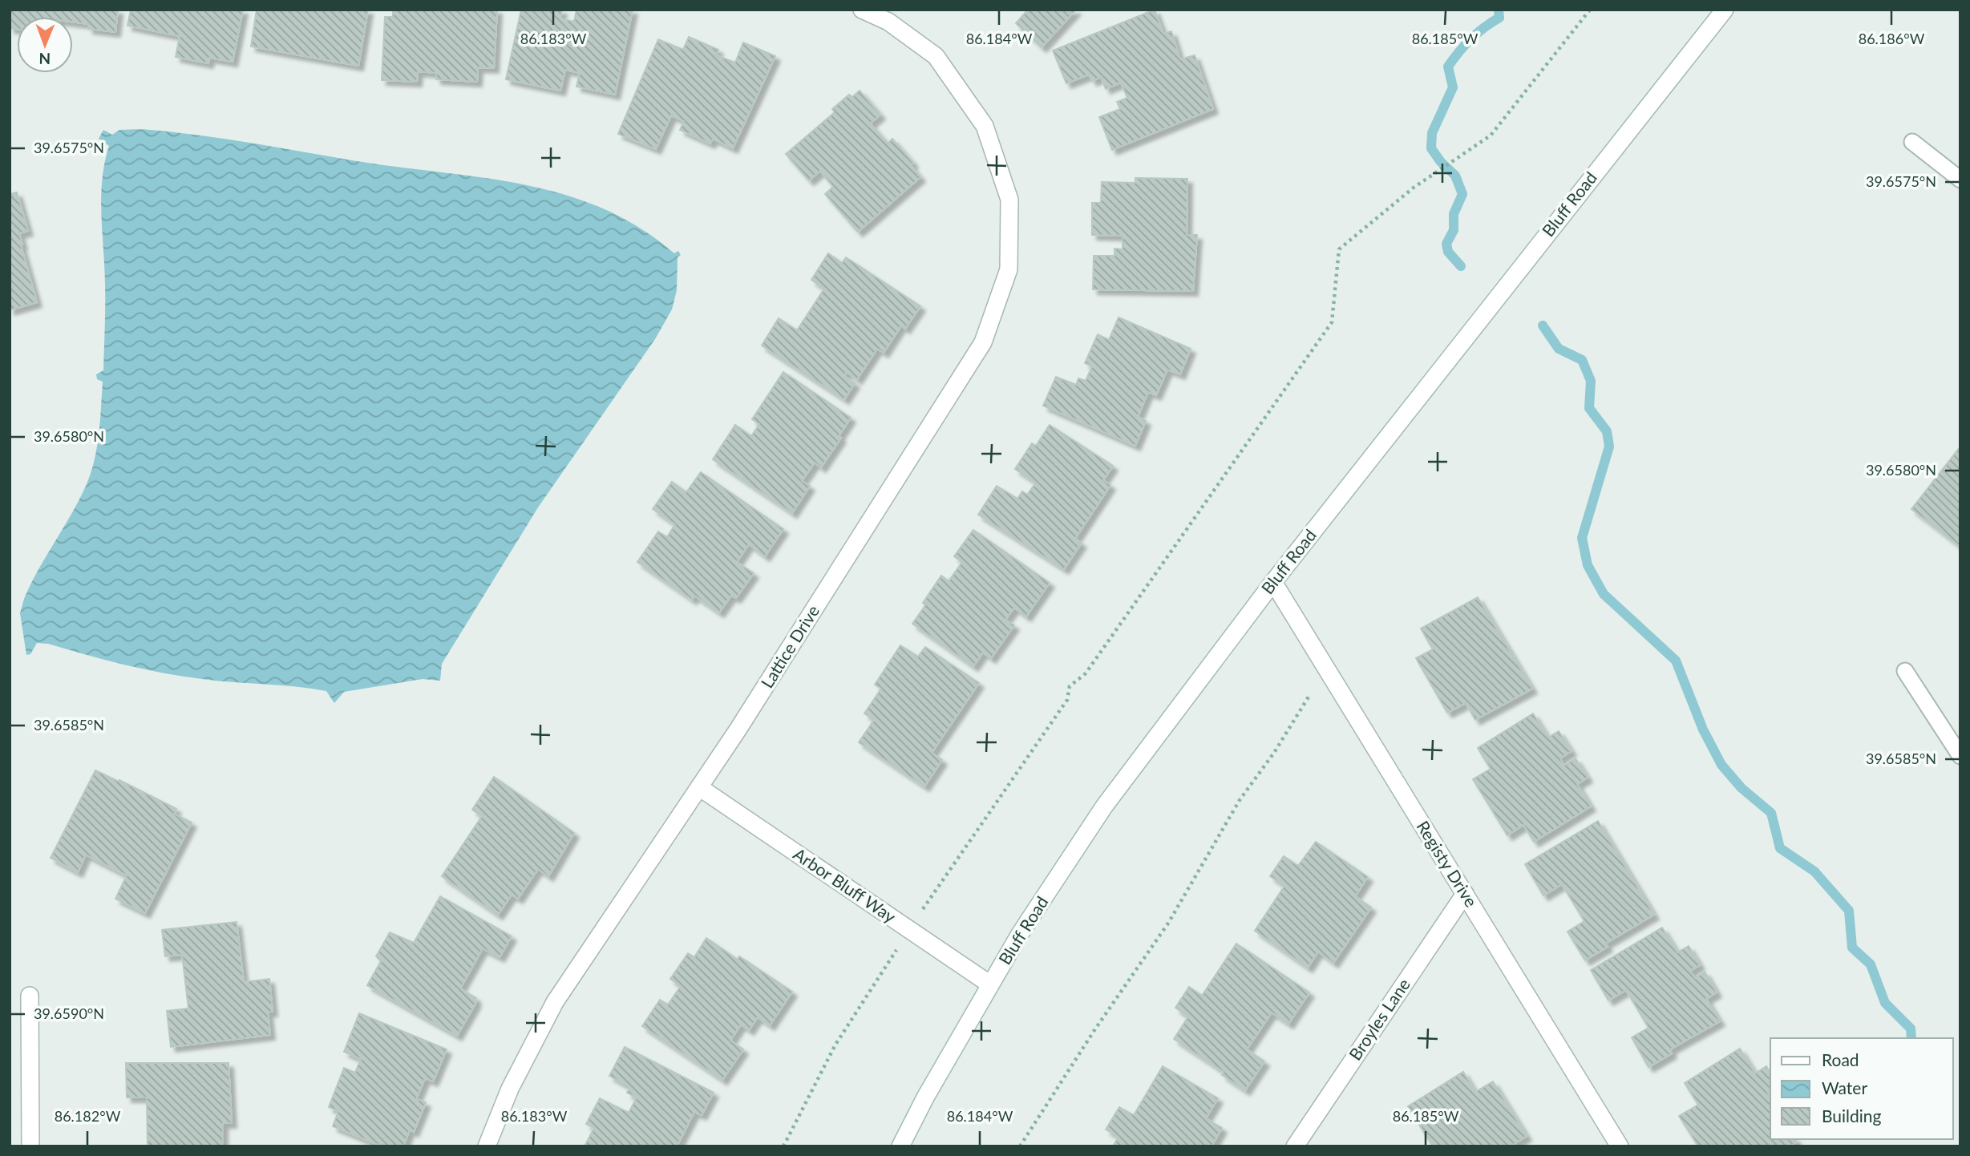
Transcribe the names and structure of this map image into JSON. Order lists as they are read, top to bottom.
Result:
{
  "streets": {
    "street": [
      "Bluff Road",
      "Lattice Drive",
      "Registy Drive",
      "Arbor Bluff Way",
      "Broyles Lane"
    ]
  },
  "crossings": [
    ["Bluff Road", "Registy Drive"],
    ["Bluff Road", "Arbor Bluff Way"],
    ["Lattice Drive", "Arbor Bluff Way"],
    ["Registy Drive", "Broyles Lane"]
  ],
  "legend": ["Road", "Water", "Building"],
  "north": "bottom",
  "coordinates": [
    "86.183°W",
    "86.184°W",
    "86.185°W",
    "86.186°W",
    "39.6575°N",
    "39.6580°N",
    "39.6585°N",
    "39.6590°N",
    "86.182°W"
  ]
}
